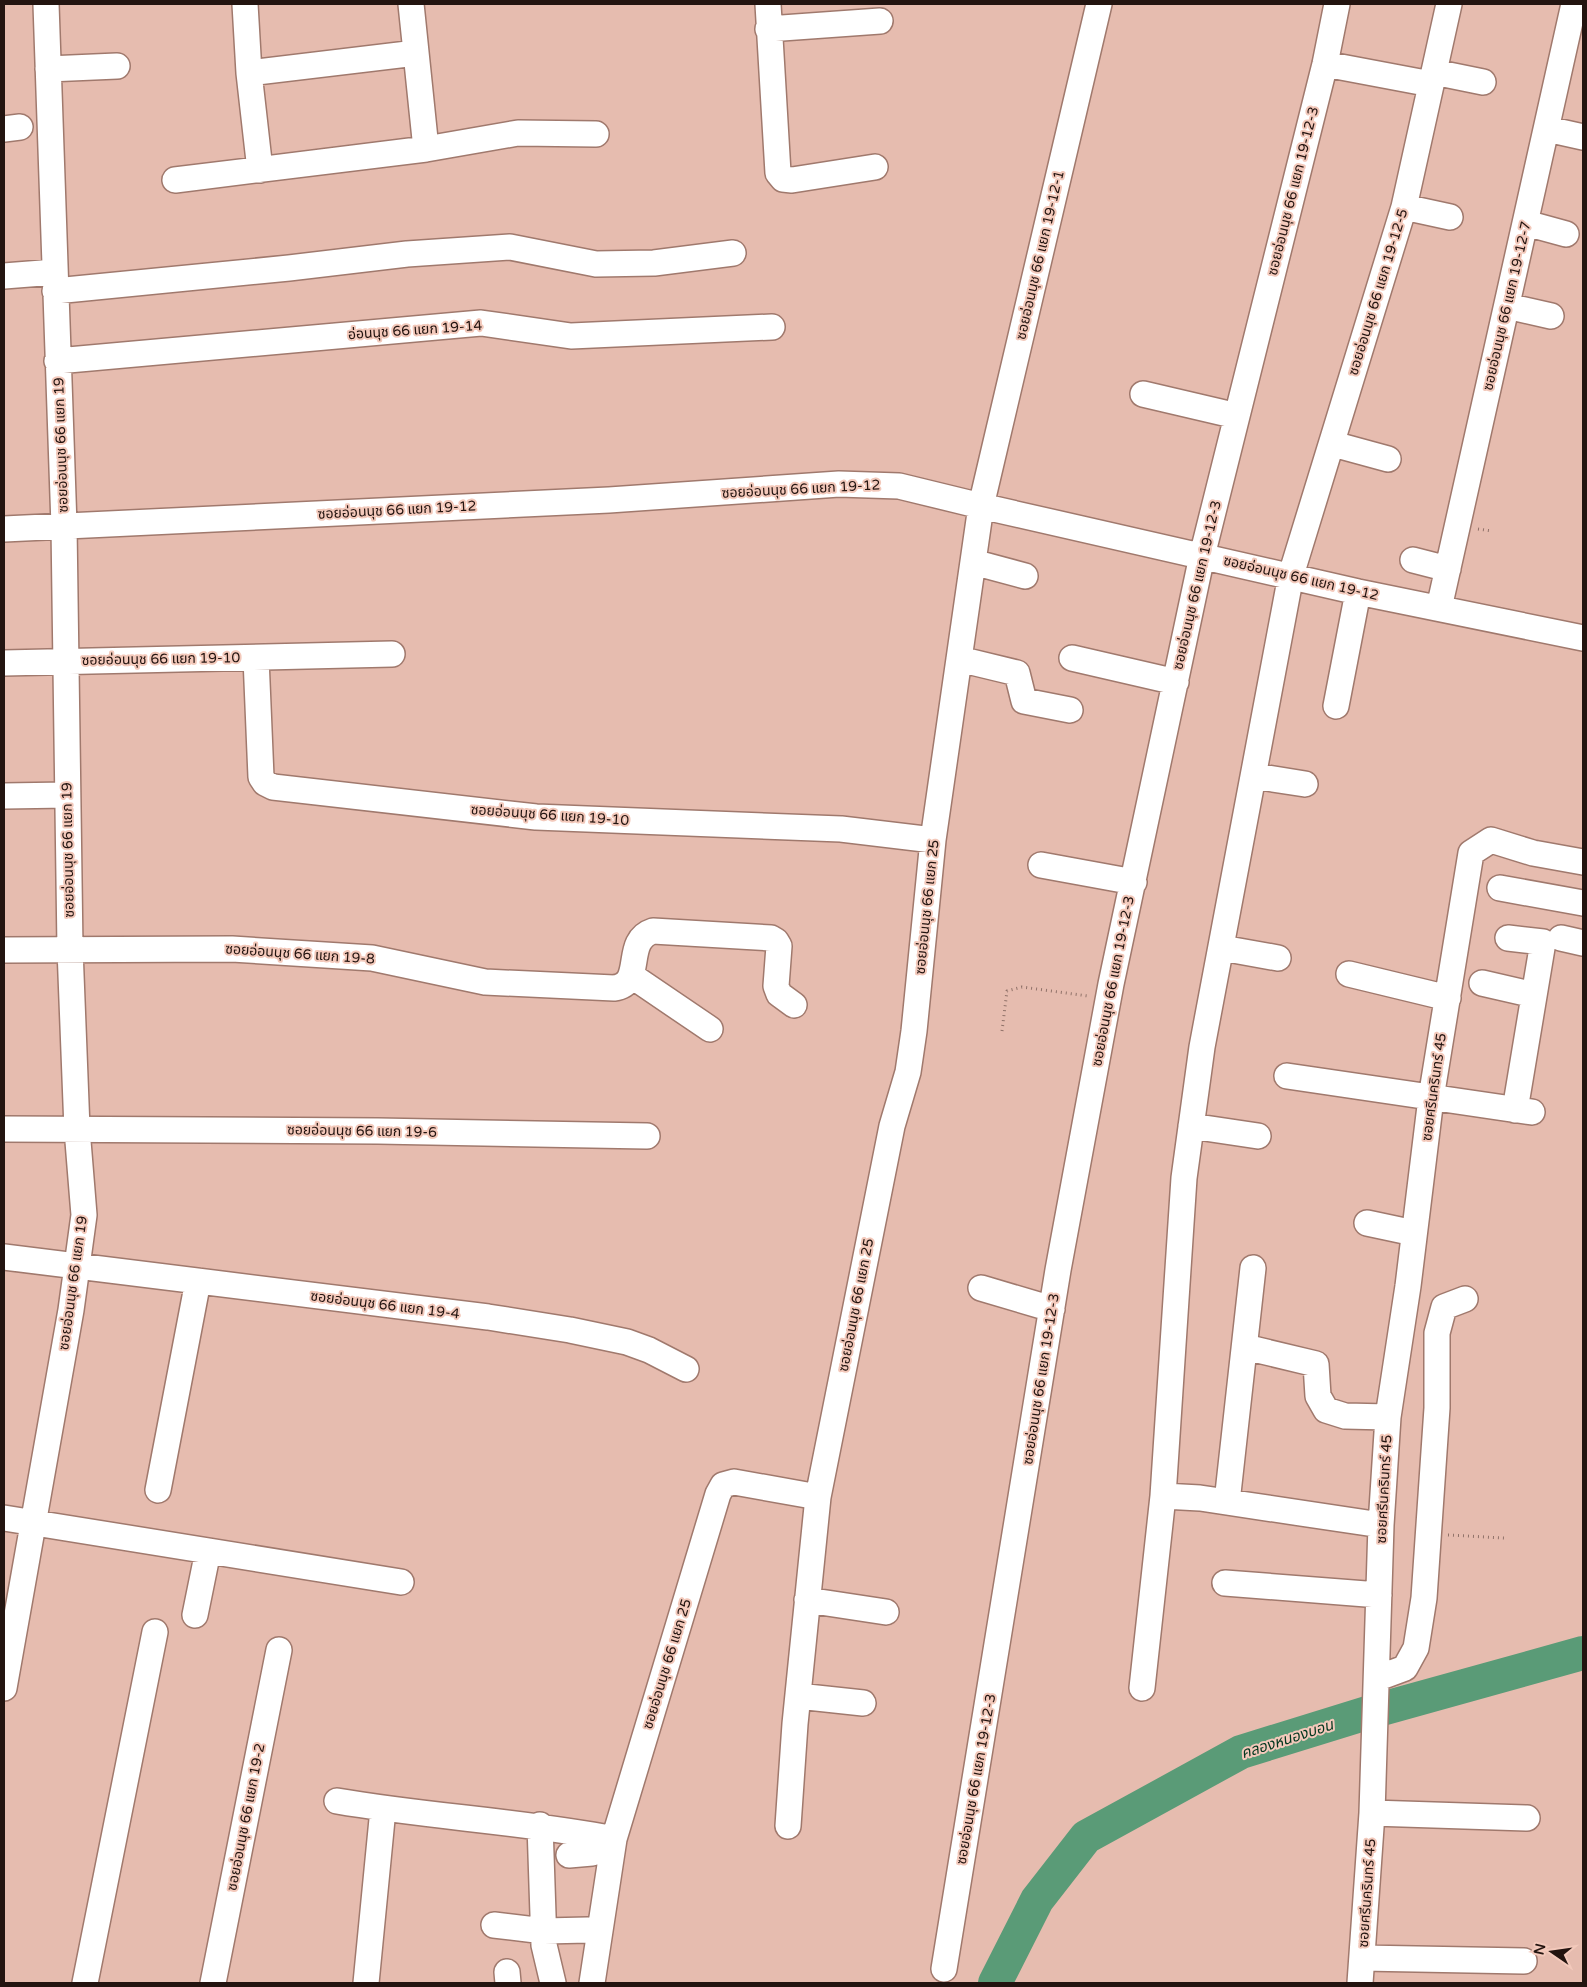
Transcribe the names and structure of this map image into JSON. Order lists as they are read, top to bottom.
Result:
{
  "streets": {
    "street": [
      "ซอยอ่อนนุช 66 แยก 19-12-3",
      "ซอยอ่อนนุช 66 แยก 19-12-1",
      "ซอยอ่อนนุช 66 แยก 19-12-5",
      "ซอยอ่อนนุช 66 แยก 19-12-7",
      "อ่อนนุช 66 แยก 19-14",
      "ซอยอ่อนนุช 66 แยก 19",
      "ซอยอ่อนนุช 66 แยก 19-12",
      "ซอยอ่อนนุช 66 แยก 19-10",
      "ซอยอ่อนนุช 66 แยก 25",
      "ซอยอ่อนนุช 66 แยก 19-8",
      "ซอยศรีนครินทร์ 45",
      "ซอยอ่อนนุช 66 แยก 19-6",
      "ซอยอ่อนนุช 66 แยก 19-4",
      "ซอยอ่อนนุช 66 แยก 19-2"
    ]
  },
  "crossings": [
    ["ซอยอ่อนนุช 66 แยก 19-12-3", "ซอยอ่อนนุช 66 แยก 19-12"],
    ["ซอยอ่อนนุช 66 แยก 19-12-1", "ซอยอ่อนนุช 66 แยก 19-12"],
    ["ซอยอ่อนนุช 66 แยก 19-12-1", "ซอยอ่อนนุช 66 แยก 25"],
    ["ซอยอ่อนนุช 66 แยก 19-12-5", "ซอยอ่อนนุช 66 แยก 19-12"],
    ["ซอยอ่อนนุช 66 แยก 19-12-7", "ซอยอ่อนนุช 66 แยก 19-12"],
    ["อ่อนนุช 66 แยก 19-14", "ซอยอ่อนนุช 66 แยก 19"],
    ["ซอยอ่อนนุช 66 แยก 19", "ซอยอ่อนนุช 66 แยก 19-12"],
    ["ซอยอ่อนนุช 66 แยก 19", "ซอยอ่อนนุช 66 แยก 19-10"],
    ["ซอยอ่อนนุช 66 แยก 19", "ซอยอ่อนนุช 66 แยก 19-8"],
    ["ซอยอ่อนนุช 66 แยก 19", "ซอยอ่อนนุช 66 แยก 19-6"],
    ["ซอยอ่อนนุช 66 แยก 19", "ซอยอ่อนนุช 66 แยก 19-4"],
    ["ซอยอ่อนนุช 66 แยก 19-12", "ซอยอ่อนนุช 66 แยก 25"],
    ["ซอยอ่อนนุช 66 แยก 19-10", "ซอยอ่อนนุช 66 แยก 25"]
  ],
  "water": ["คลองหนองบอน"],
  "north": "left"
}
